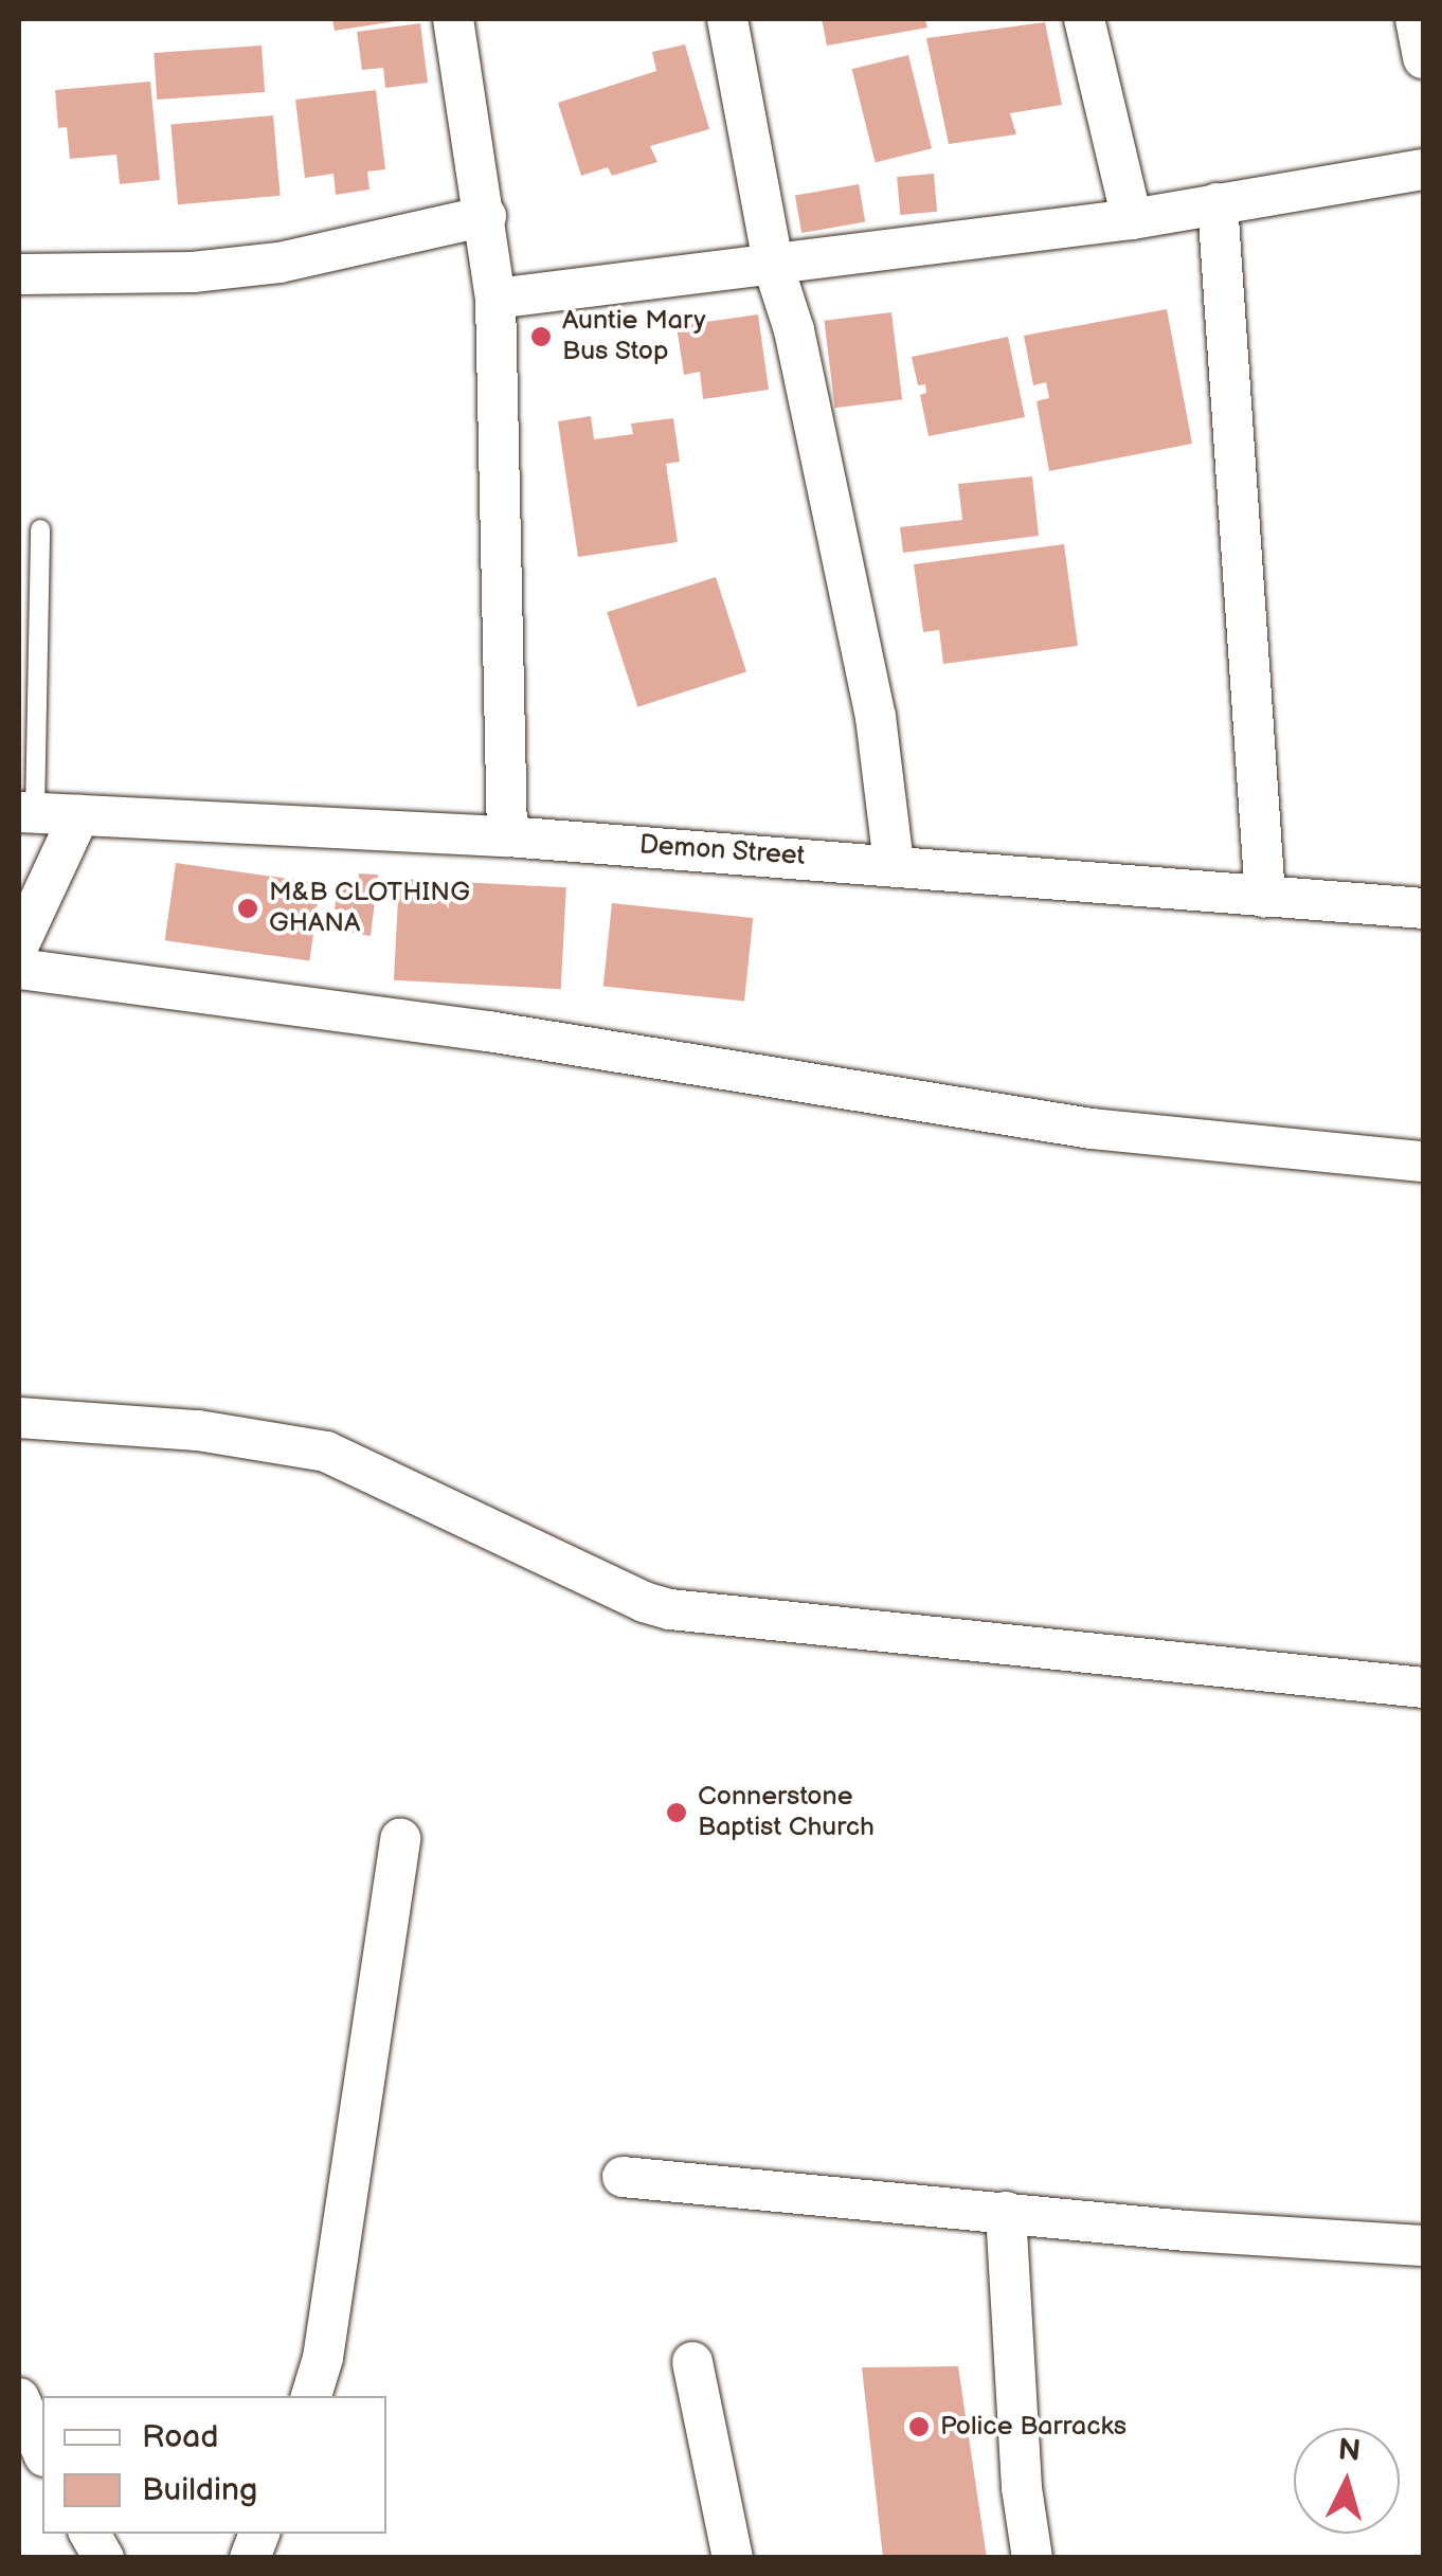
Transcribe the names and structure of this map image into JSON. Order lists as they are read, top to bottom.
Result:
{
  "streets": {
    "street": ["Demon Street"]
  },
  "places": [
    "Auntie Mary Bus Stop",
    "M&B CLOTHING GHANA",
    "Connerstone Baptist Church",
    "Police Barracks"
  ],
  "legend": ["Road", "Building"],
  "north": "top"
}
